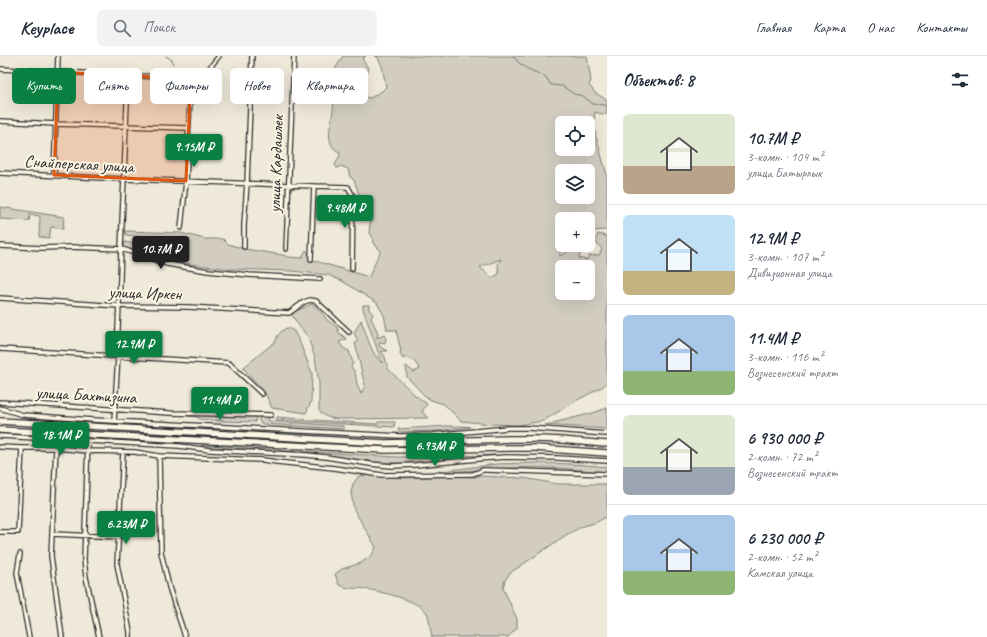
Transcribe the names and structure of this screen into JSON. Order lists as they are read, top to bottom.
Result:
{
  "streets": {
    "street": [
      "Снайперская улица",
      "улица Кардашлек",
      "улица Иркен",
      "улица Бахтизина"
    ]
  },
  "crossings": [
    ["Снайперская улица", "улица Кардашлек"]
  ],
  "page": {
    "header": "Keyplace",
    "search": "Поиск",
    "nav": [
      "Главная",
      "Карта",
      "О нас",
      "Контакты"
    ],
    "heading": "Объектов: 8",
    "chip": [
      "Купить",
      "Снять",
      "Фильтры",
      "Новое",
      "Квартира"
    ],
    "list": [
      {
        "name": "10.7M ₽",
        "note": "3-комн. · 104 m² · улица Батырлык"
      },
      {
        "name": "12.9M ₽",
        "note": "3-комн. · 107 m² · Дивизионная улица"
      },
      {
        "name": "11.4M ₽",
        "note": "3-комн. · 116 m² · Вознесенский тракт"
      },
      {
        "name": "6 930 000 ₽",
        "note": "2-комн. · 72 m² · Вознесенский тракт"
      },
      {
        "name": "6 230 000 ₽",
        "note": "2-комн. · 52 m² · Камская улица"
      }
    ],
    "map_buttons": ["+", "−"],
    "price": [
      "9.15M ₽",
      "9.48M ₽",
      "10.7M ₽",
      "12.9M ₽",
      "11.4M ₽",
      "18.1M ₽",
      "6.93M ₽",
      "6.23M ₽"
    ]
  }
}
